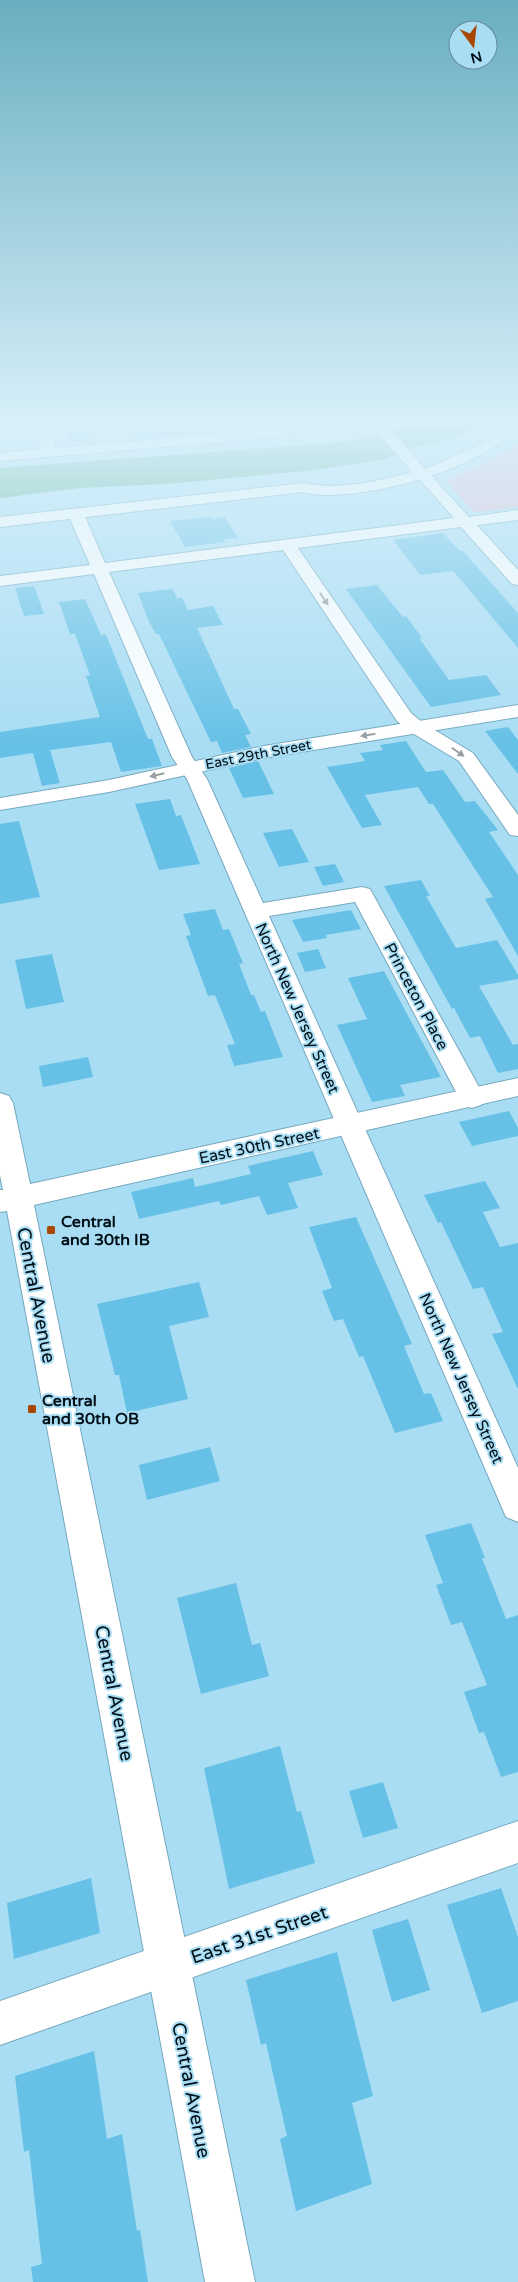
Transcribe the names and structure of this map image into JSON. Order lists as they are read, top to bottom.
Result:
{
  "streets": {
    "street": [
      "East 29th Street",
      "Princeton Place",
      "North New Jersey Street",
      "East 30th Street",
      "Central Avenue",
      "East 31st Street"
    ]
  },
  "crossings": [
    ["East 29th Street", "North New Jersey Street"],
    ["Princeton Place", "North New Jersey Street"],
    ["Princeton Place", "East 30th Street"],
    ["North New Jersey Street", "East 30th Street"],
    ["East 30th Street", "Central Avenue"],
    ["Central Avenue", "East 31st Street"]
  ],
  "places": {
    "transit": ["Central and 30th IB", "Central and 30th OB"]
  },
  "north": "bottom"
}
